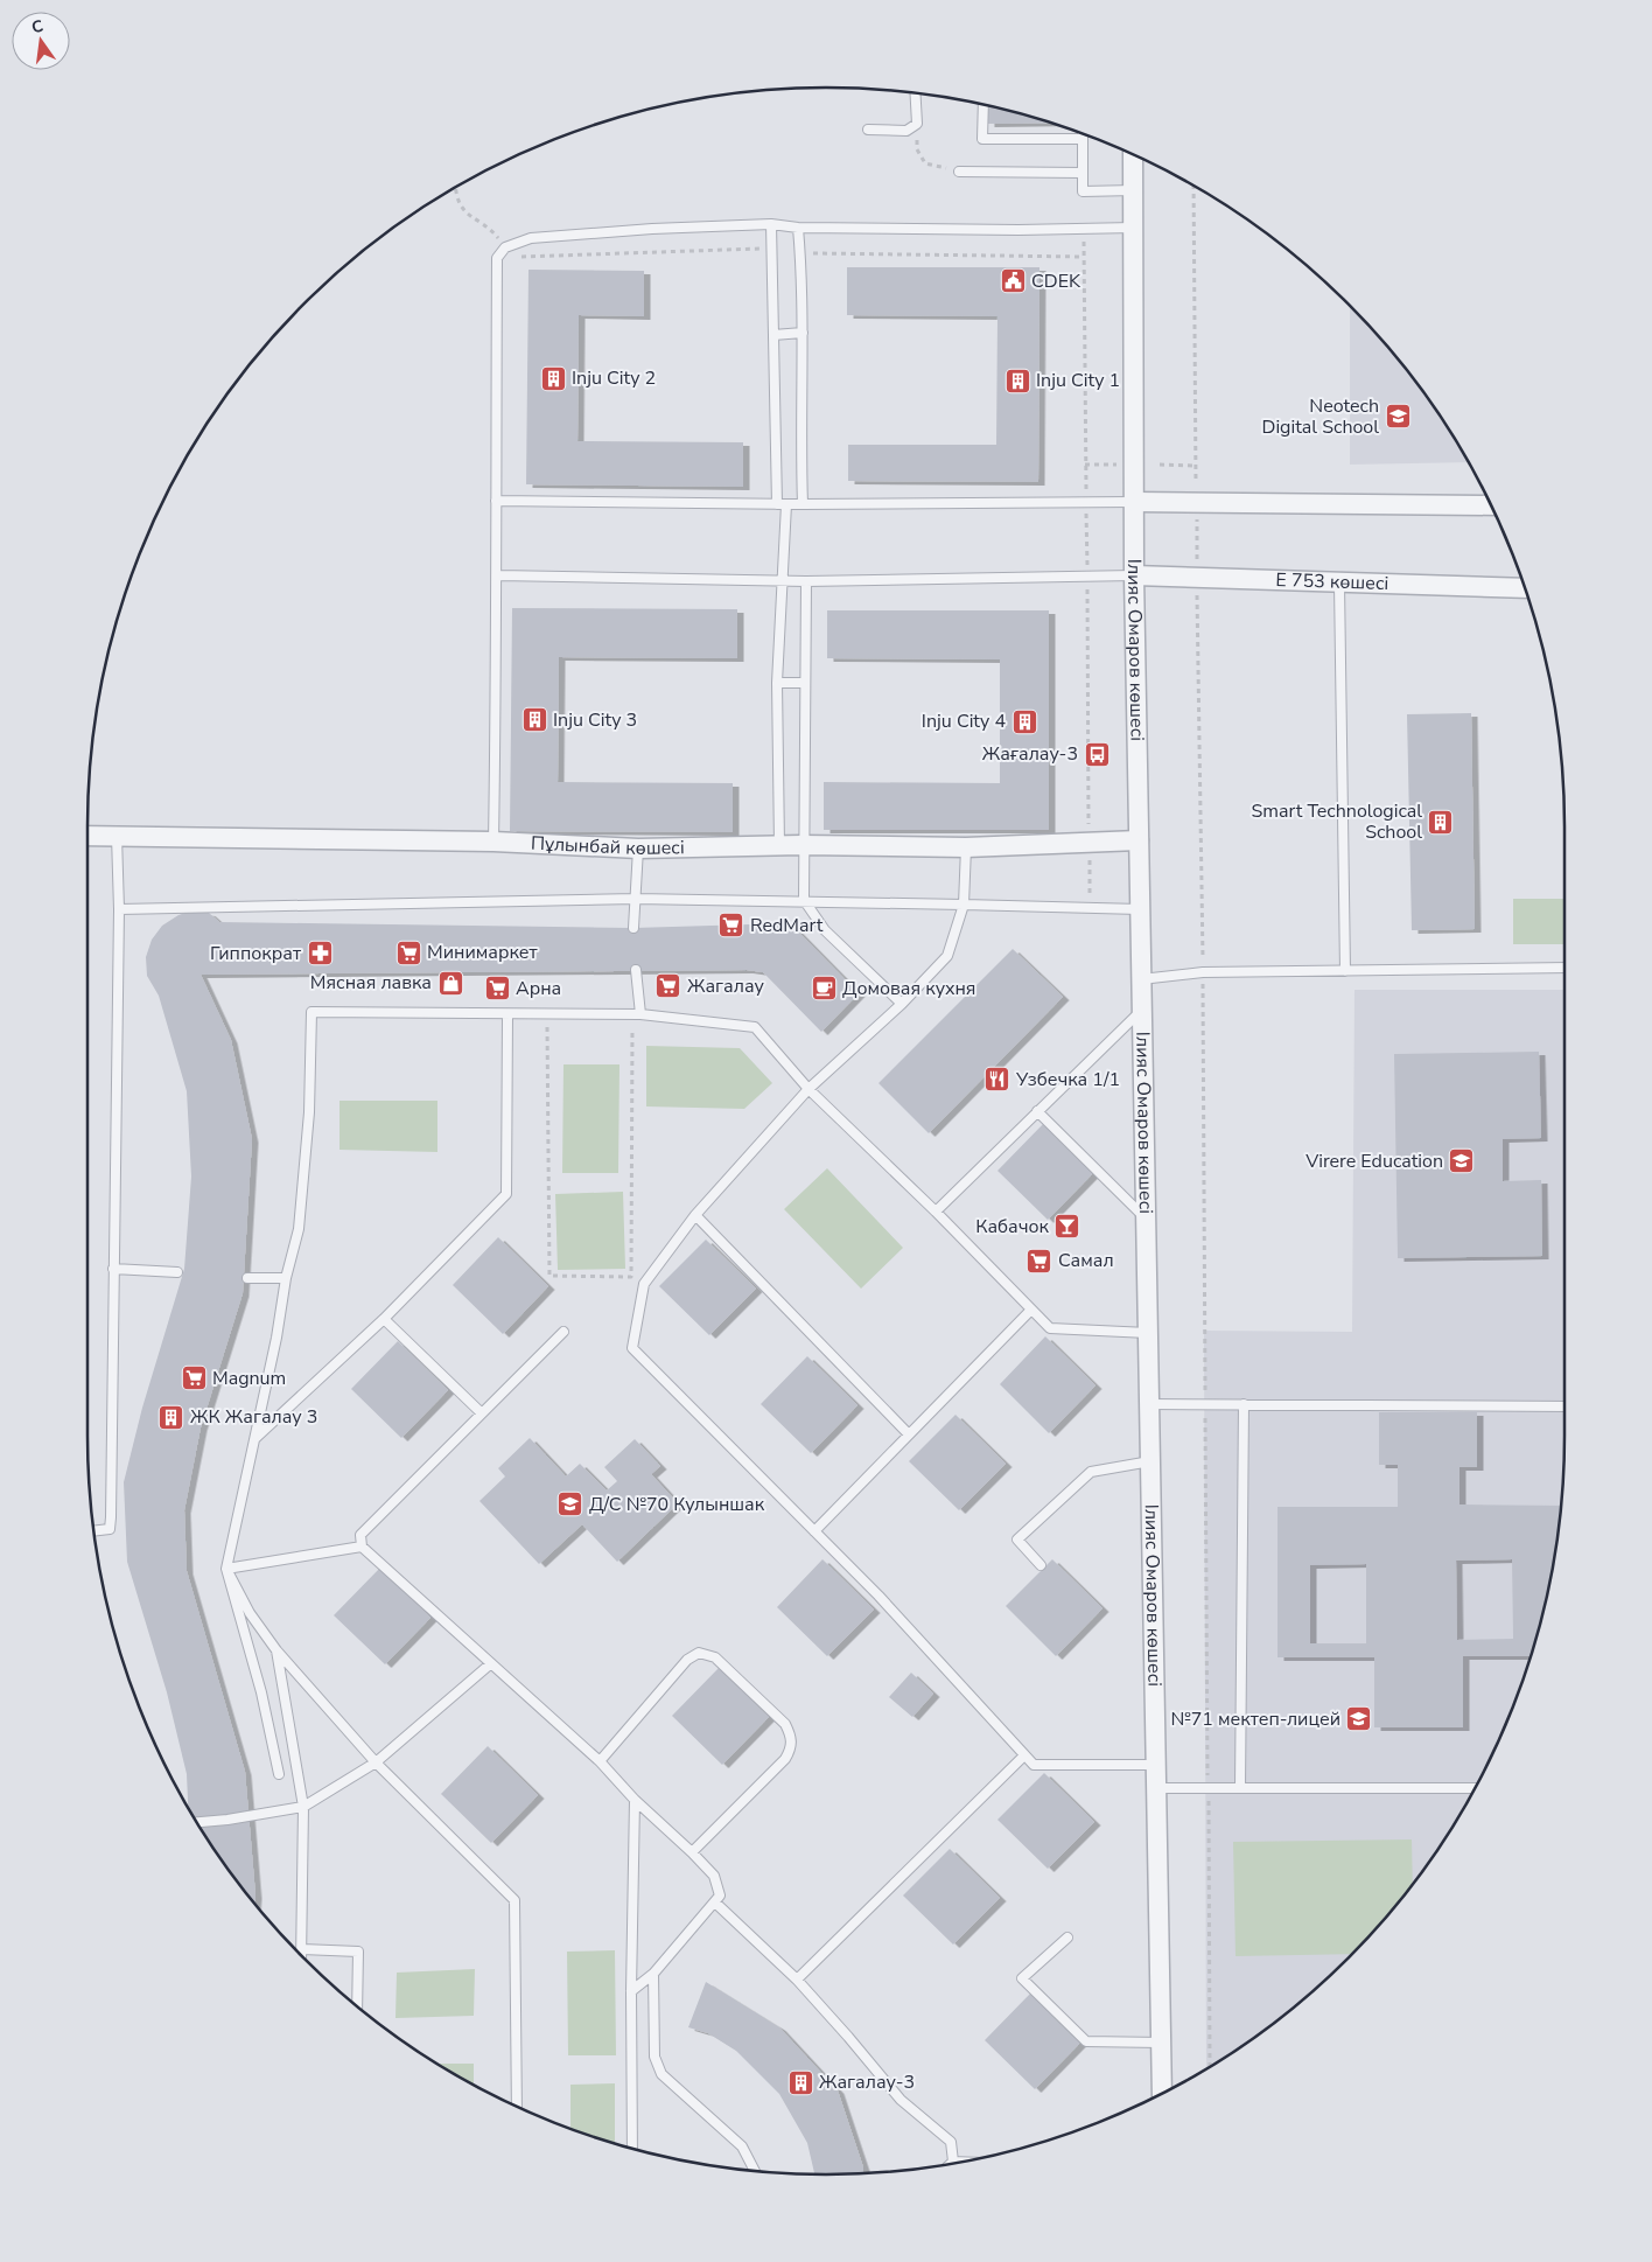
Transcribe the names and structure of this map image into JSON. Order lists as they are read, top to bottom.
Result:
{
  "streets": {
    "street": ["Е 753 көшесі", "Ілияс Омаров көшесі", "Пұлынбай көшесі"]
  },
  "crossings": [
    ["Е 753 көшесі", "Ілияс Омаров көшесі"],
    ["Ілияс Омаров көшесі", "Пұлынбай көшесі"]
  ],
  "places": {
    "public building": ["CDEK"],
    "building": [
      "Inju City 2",
      "Inju City 1",
      "Inju City 3",
      "Inju City 4",
      "Smart Technological School",
      "ЖК Жагалау 3",
      "Жагалау-3"
    ],
    "school or university": [
      "Neotech Digital School",
      "Virere Education",
      "Д/С №70 Кулыншак",
      "№71 мектеп-лицей"
    ],
    "bus stop": ["Жағалау-3"],
    "supermarket": [
      "RedMart",
      "Минимаркет",
      "Жагалау",
      "Арна",
      "Самал",
      "Magnum"
    ],
    "pharmacy": ["Гиппократ"],
    "shop": ["Мясная лавка"],
    "cafe": ["Домовая кухня"],
    "restaurant": ["Узбечка 1/1"],
    "bar": ["Кабачок"]
  },
  "north": "top"
}
